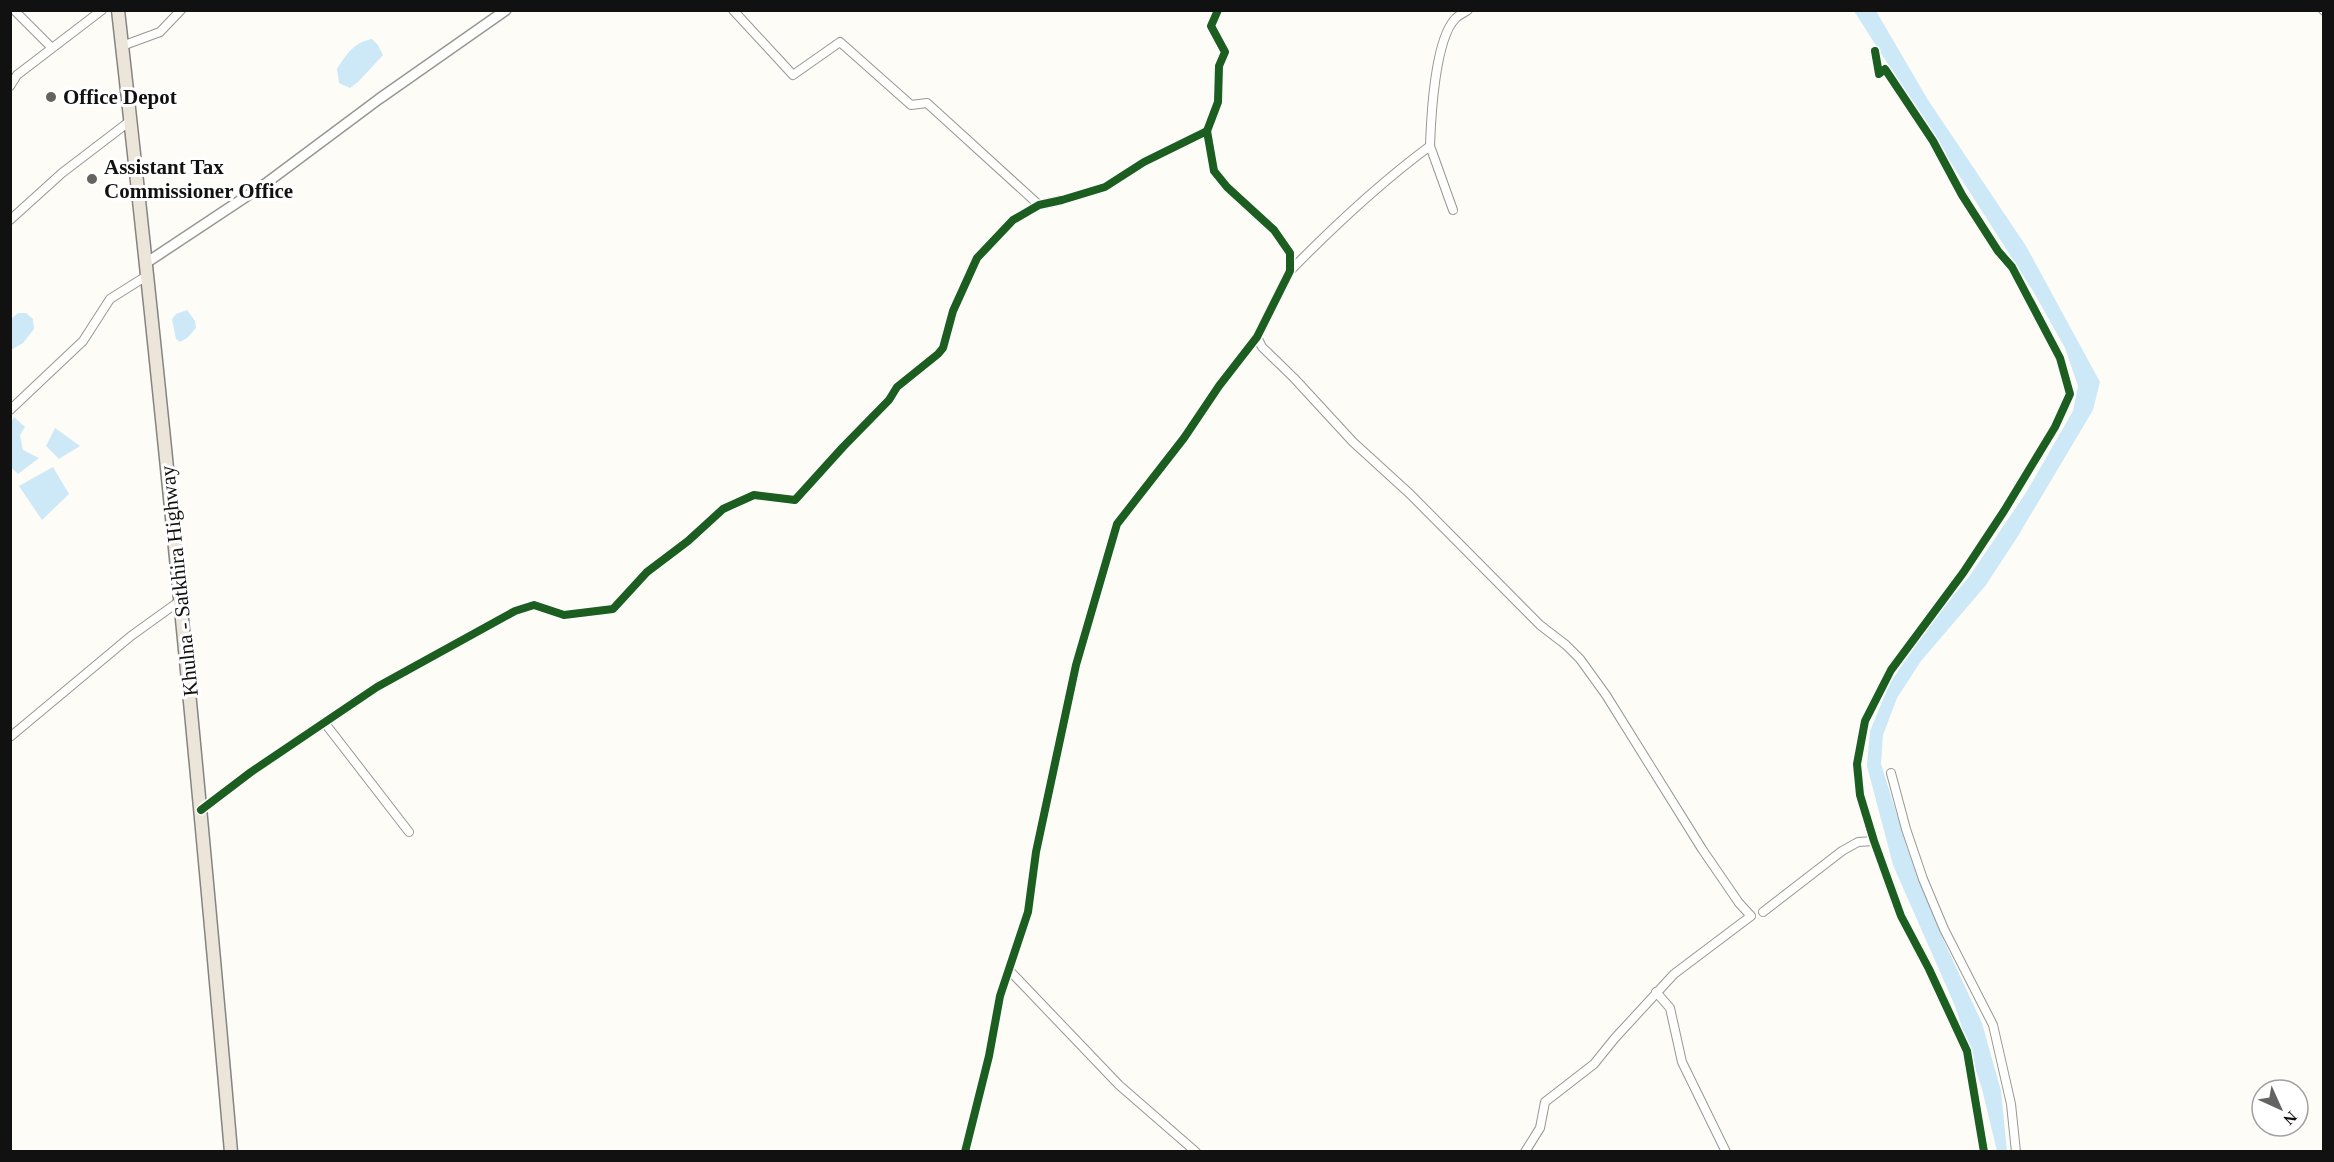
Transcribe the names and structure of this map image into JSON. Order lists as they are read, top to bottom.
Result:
{
  "streets": {
    "highway": ["Khulna - Satkhira Highway"]
  },
  "places": ["Office Depot", "Assistant Tax Commissioner Office"],
  "north": "bottom right"
}
